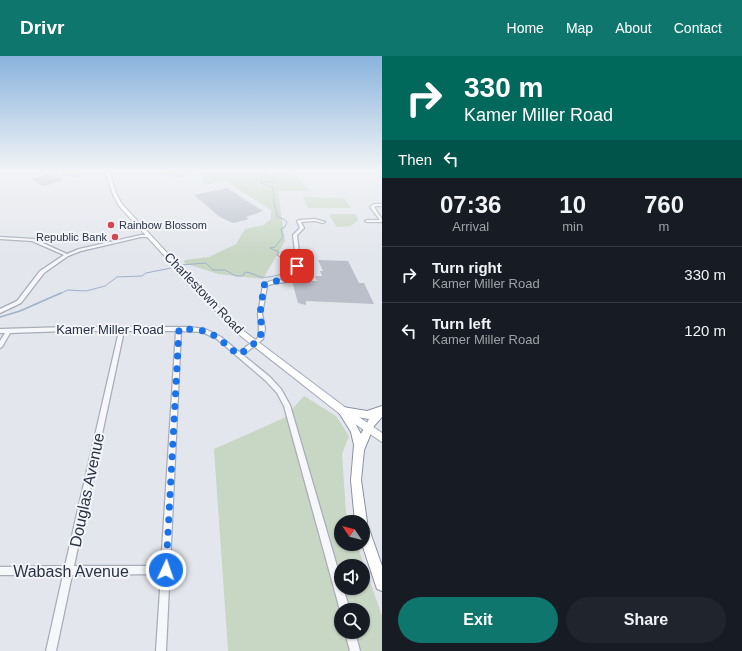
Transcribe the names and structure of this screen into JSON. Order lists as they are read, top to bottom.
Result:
{
  "streets": {
    "main road": ["Charlestown Road"],
    "street": ["Kamer Miller Road", "Douglas Avenue", "Wabash Avenue"]
  },
  "crossings": [
    ["Kamer Miller Road", "Douglas Avenue"],
    ["Douglas Avenue", "Wabash Avenue"]
  ],
  "places": ["Rainbow Blossom", "Republic Bank"],
  "north": "top left",
  "page": {
    "header": "Drivr",
    "nav": [
      "Home",
      "Map",
      "About",
      "Contact"
    ],
    "turn": ["330 m", "Kamer Miller Road"],
    "then": "Then",
    "eta": [
      "07:36",
      "Arrival",
      "10",
      "min",
      "760",
      "m"
    ],
    "list": [
      {
        "name": "Turn right",
        "note": "Kamer Miller Road",
        "value": "330 m"
      },
      {
        "name": "Turn left",
        "note": "Kamer Miller Road",
        "value": "120 m"
      }
    ],
    "buttons": ["Exit", "Share"]
  }
}
